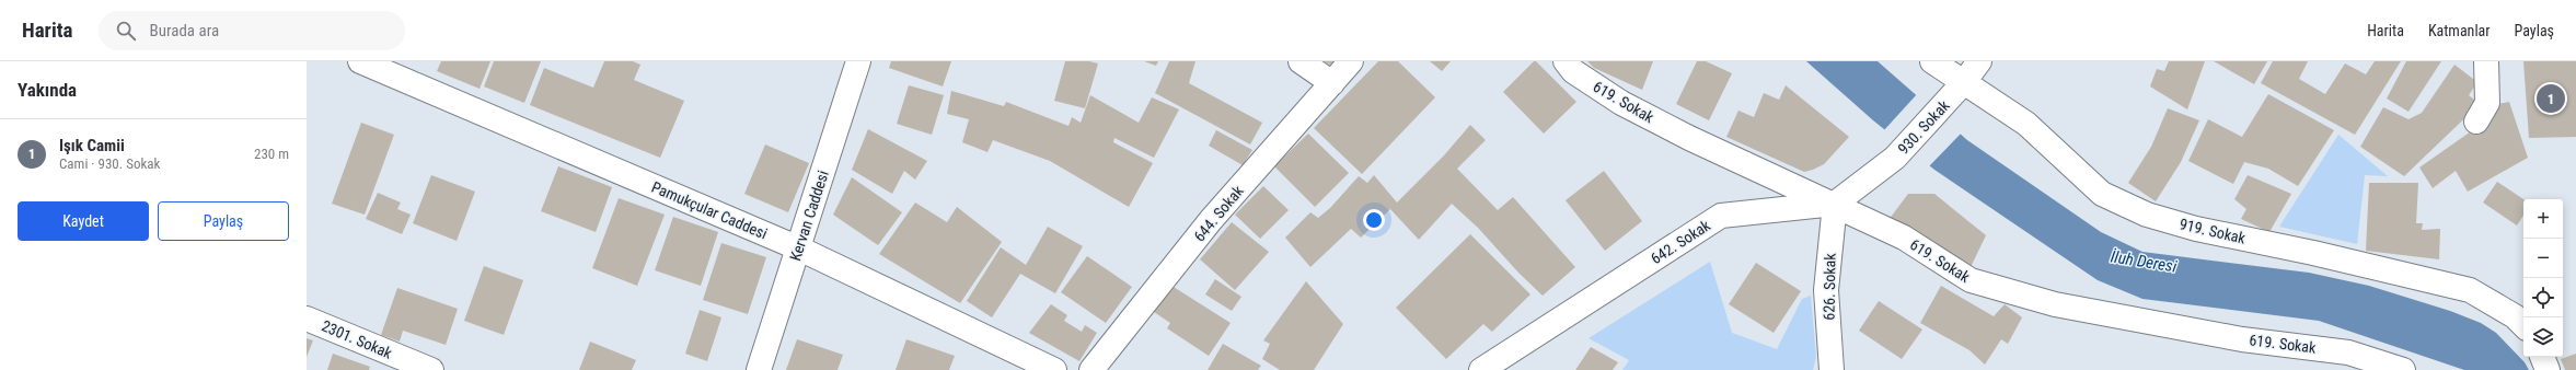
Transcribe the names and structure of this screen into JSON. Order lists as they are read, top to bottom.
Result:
{
  "streets": {
    "street": [
      "619. Sokak",
      "930. Sokak",
      "Pamukçular Caddesi",
      "644. Sokak",
      "Kervan Caddesi",
      "919. Sokak",
      "642. Sokak",
      "626. Sokak",
      "2301. Sokak"
    ]
  },
  "crossings": [
    ["619. Sokak", "930. Sokak"],
    ["619. Sokak", "642. Sokak"],
    ["619. Sokak", "626. Sokak"],
    ["930. Sokak", "919. Sokak"],
    ["930. Sokak", "642. Sokak"],
    ["930. Sokak", "626. Sokak"],
    ["Pamukçular Caddesi", "Kervan Caddesi"],
    ["642. Sokak", "626. Sokak"]
  ],
  "water": ["İluh Deresi"],
  "page": {
    "header": "Harita",
    "search": "Burada ara",
    "nav": ["Harita", "Katmanlar", "Paylaş"],
    "heading": "Yakında",
    "pins": "1",
    "list": [
      {
        "mark": "1",
        "name": "Işık Camii",
        "note": "Cami · 930. Sokak",
        "value": "230 m"
      }
    ],
    "buttons": ["Kaydet", "Paylaş"],
    "map_buttons": ["+", "−"]
  }
}
